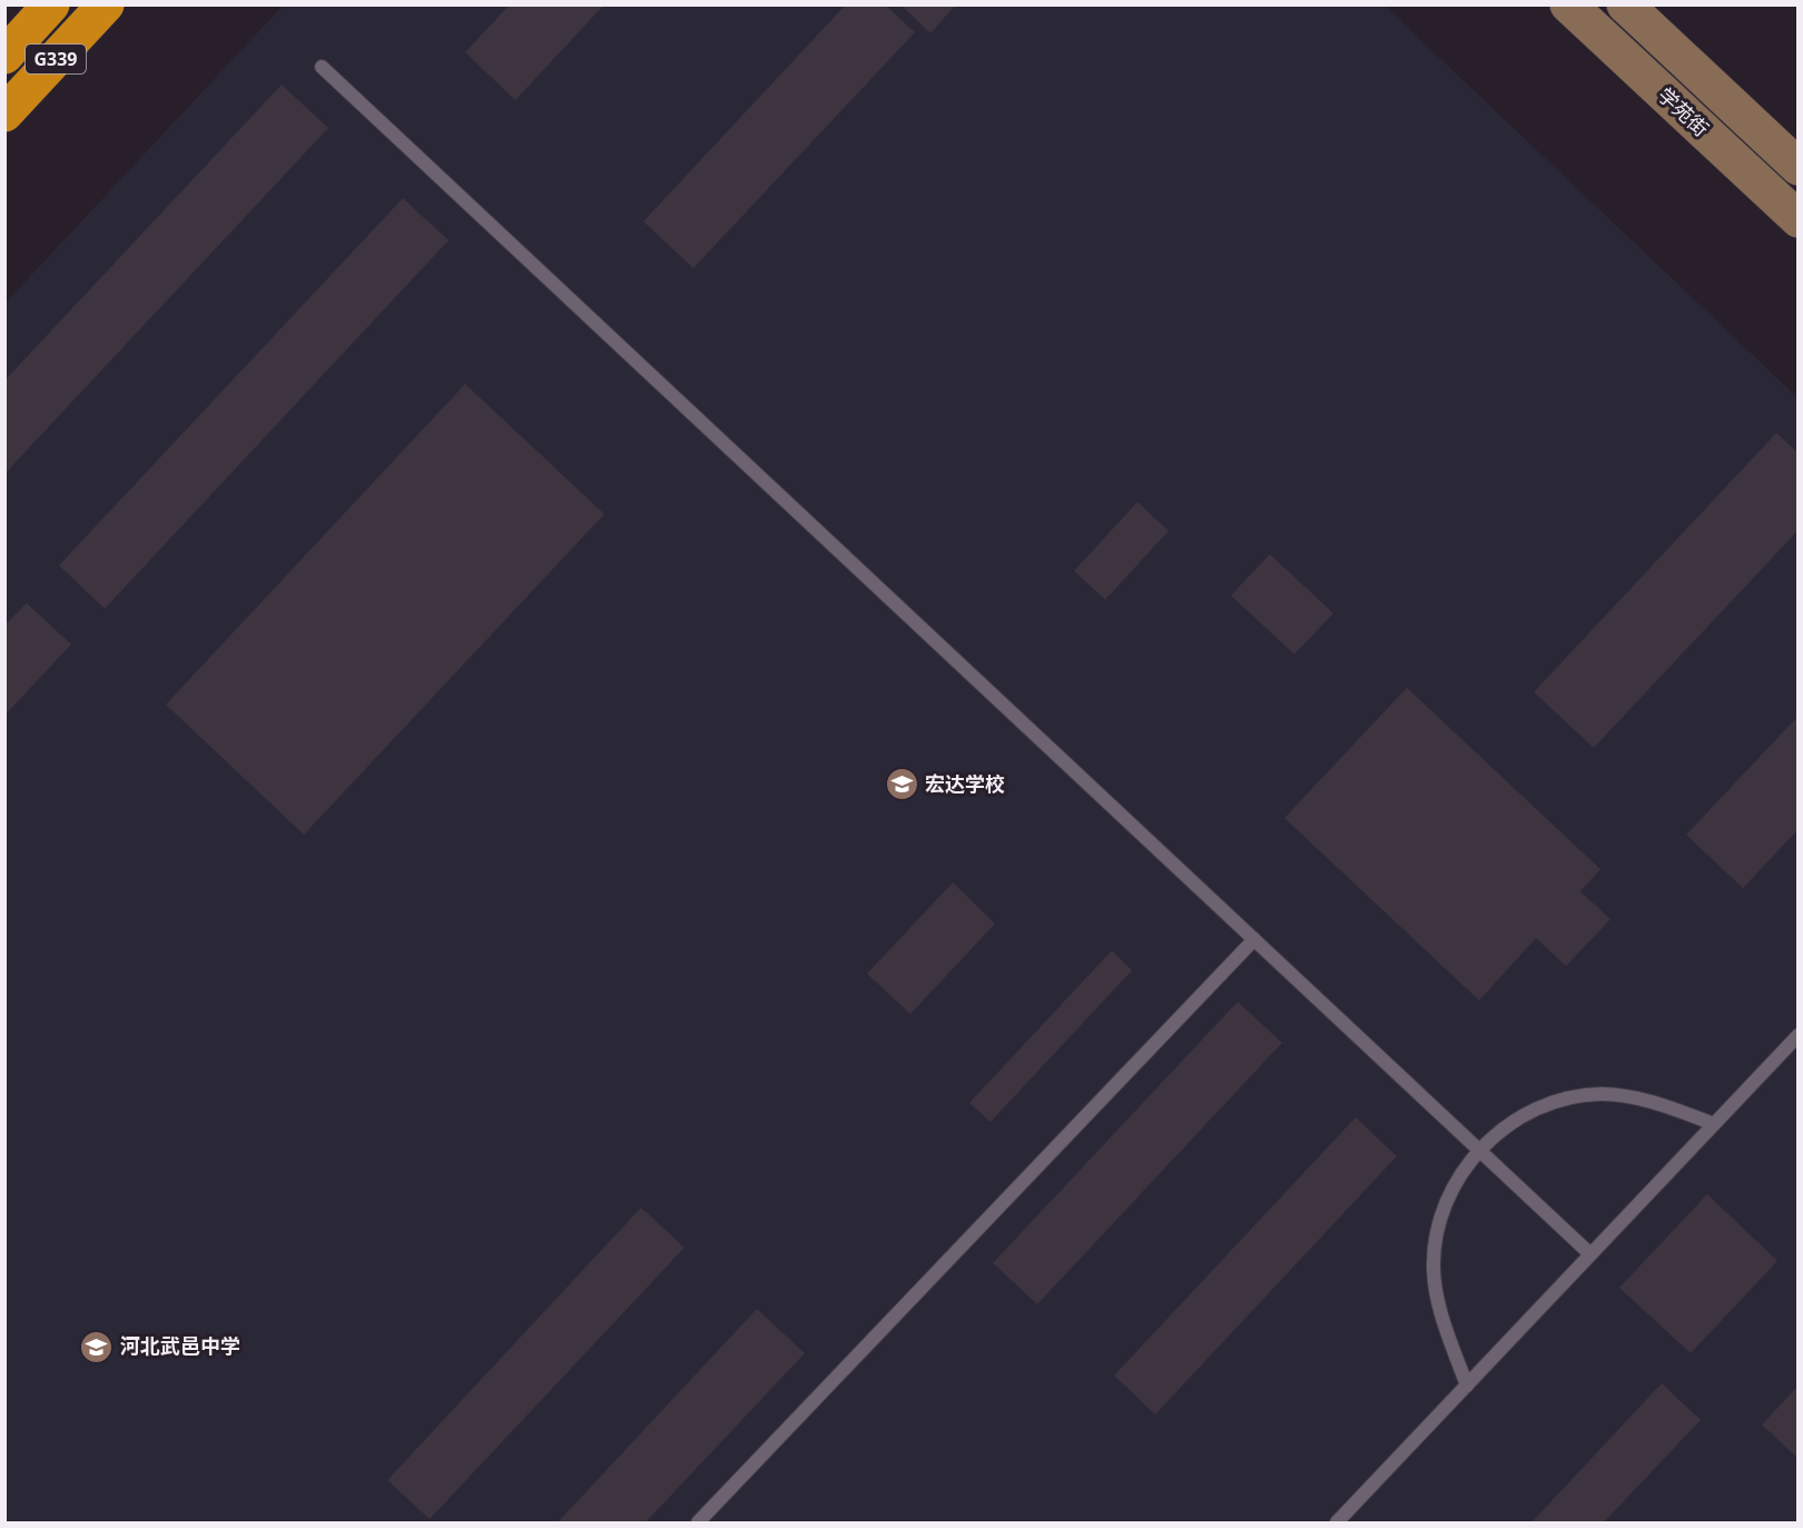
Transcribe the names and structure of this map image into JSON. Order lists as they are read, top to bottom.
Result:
{
  "streets": {
    "highway": ["G339"],
    "street": ["学苑街"]
  },
  "places": {
    "school or university": ["宏达学校", "河北武邑中学"]
  }
}
